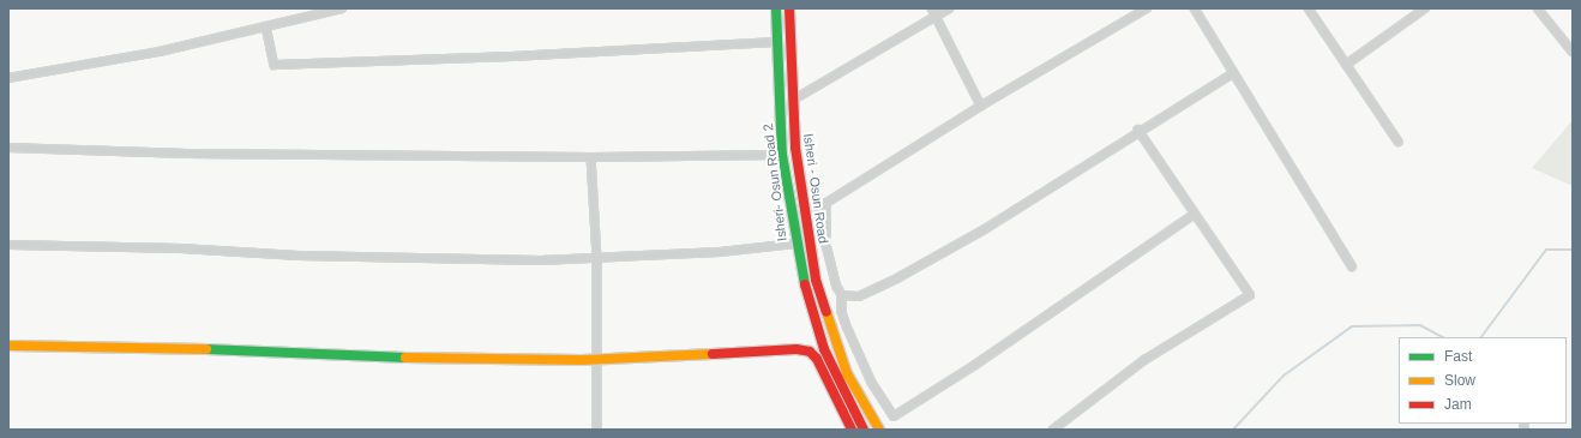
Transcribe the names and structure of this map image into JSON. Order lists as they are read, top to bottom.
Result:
{
  "streets": {
    "street": ["Isheri- Osun Road 2", "Isheri - Osun Road"]
  },
  "legend": ["Fast", "Slow", "Jam"]
}
